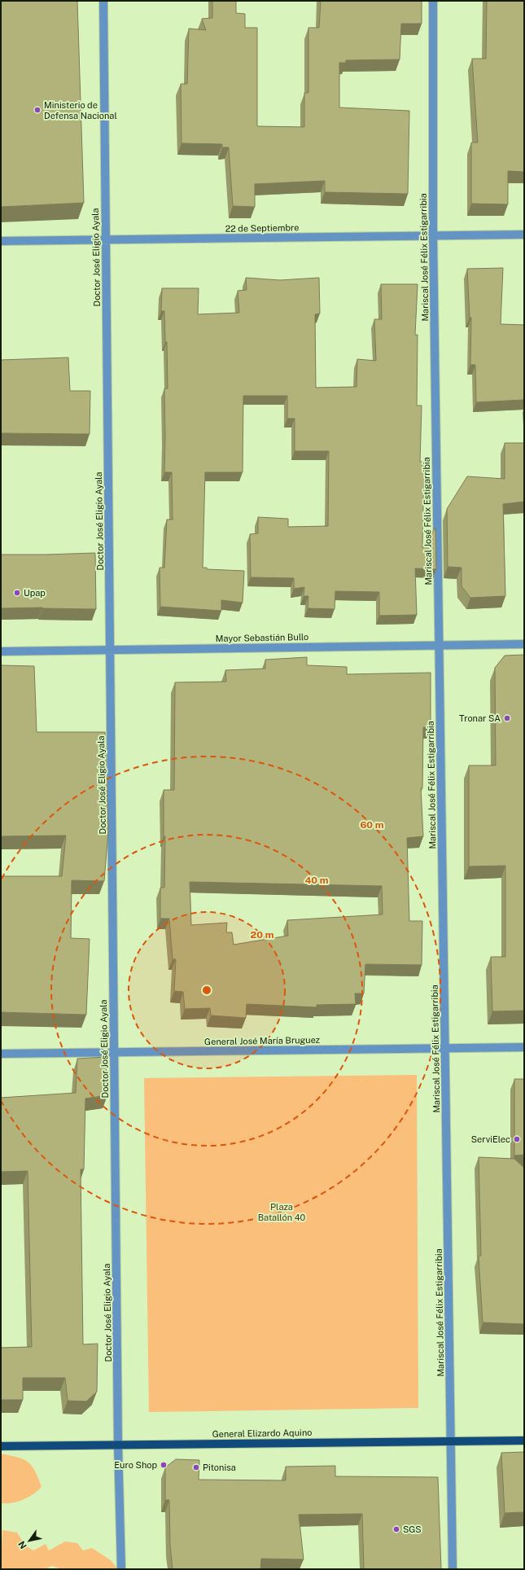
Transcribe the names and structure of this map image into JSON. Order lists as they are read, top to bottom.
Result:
{
  "streets": {
    "main road": ["General Elizardo Aquino"],
    "street": [
      "22 de Septiembre",
      "Doctor José Eligio Ayala",
      "Mariscal José Félix Estigarribia",
      "Mayor Sebastián Bullo",
      "General José María Bruguez"
    ]
  },
  "crossings": [
    ["22 de Septiembre", "Doctor José Eligio Ayala"],
    ["22 de Septiembre", "Mariscal José Félix Estigarribia"],
    ["Doctor José Eligio Ayala", "Mayor Sebastián Bullo"],
    ["Doctor José Eligio Ayala", "General José María Bruguez"],
    ["Doctor José Eligio Ayala", "General Elizardo Aquino"],
    ["Mariscal José Félix Estigarribia", "Mayor Sebastián Bullo"],
    ["Mariscal José Félix Estigarribia", "General José María Bruguez"],
    ["Mariscal José Félix Estigarribia", "General Elizardo Aquino"]
  ],
  "parks": ["Plaza Batallón 40"],
  "places": [
    "Ministerio de Defensa Nacional",
    "Upap",
    "Tronar SA",
    "ServiElec",
    "Euro Shop",
    "Pitonisa",
    "SGS"
  ],
  "north": "bottom left",
  "rings": ["60 m", "40 m", "20 m"]
}
